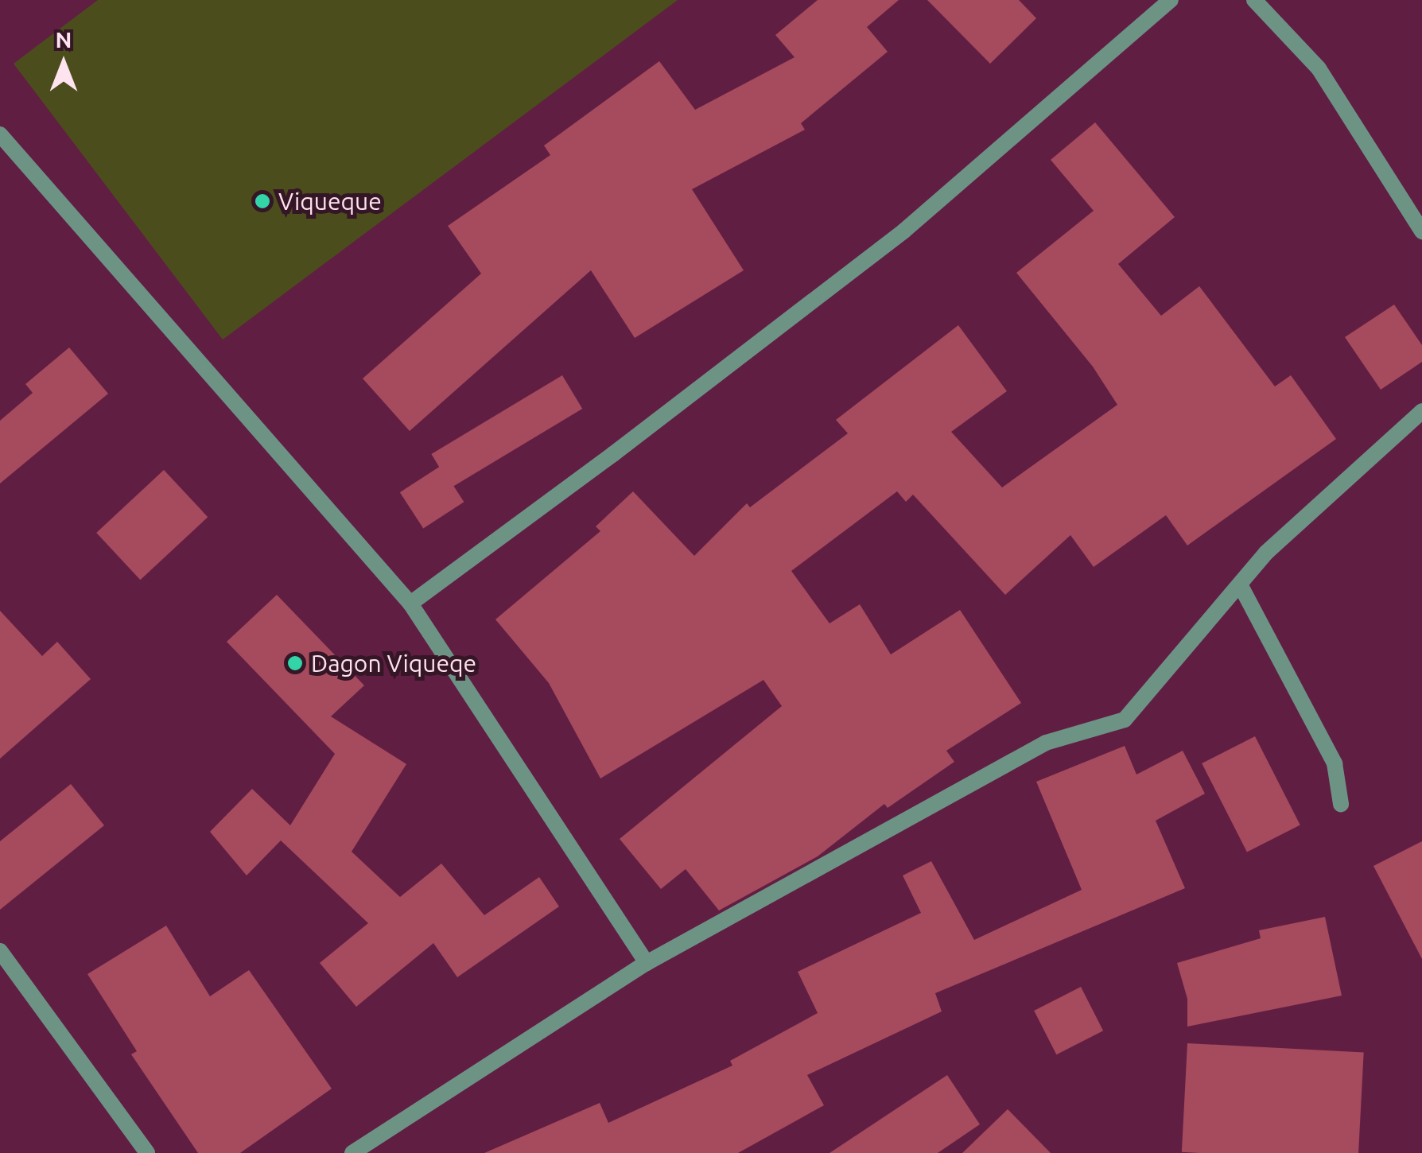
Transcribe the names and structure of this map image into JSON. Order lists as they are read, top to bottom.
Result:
{
  "places": ["Viqueque", "Dagon Viqueqe"],
  "north": "top"
}
